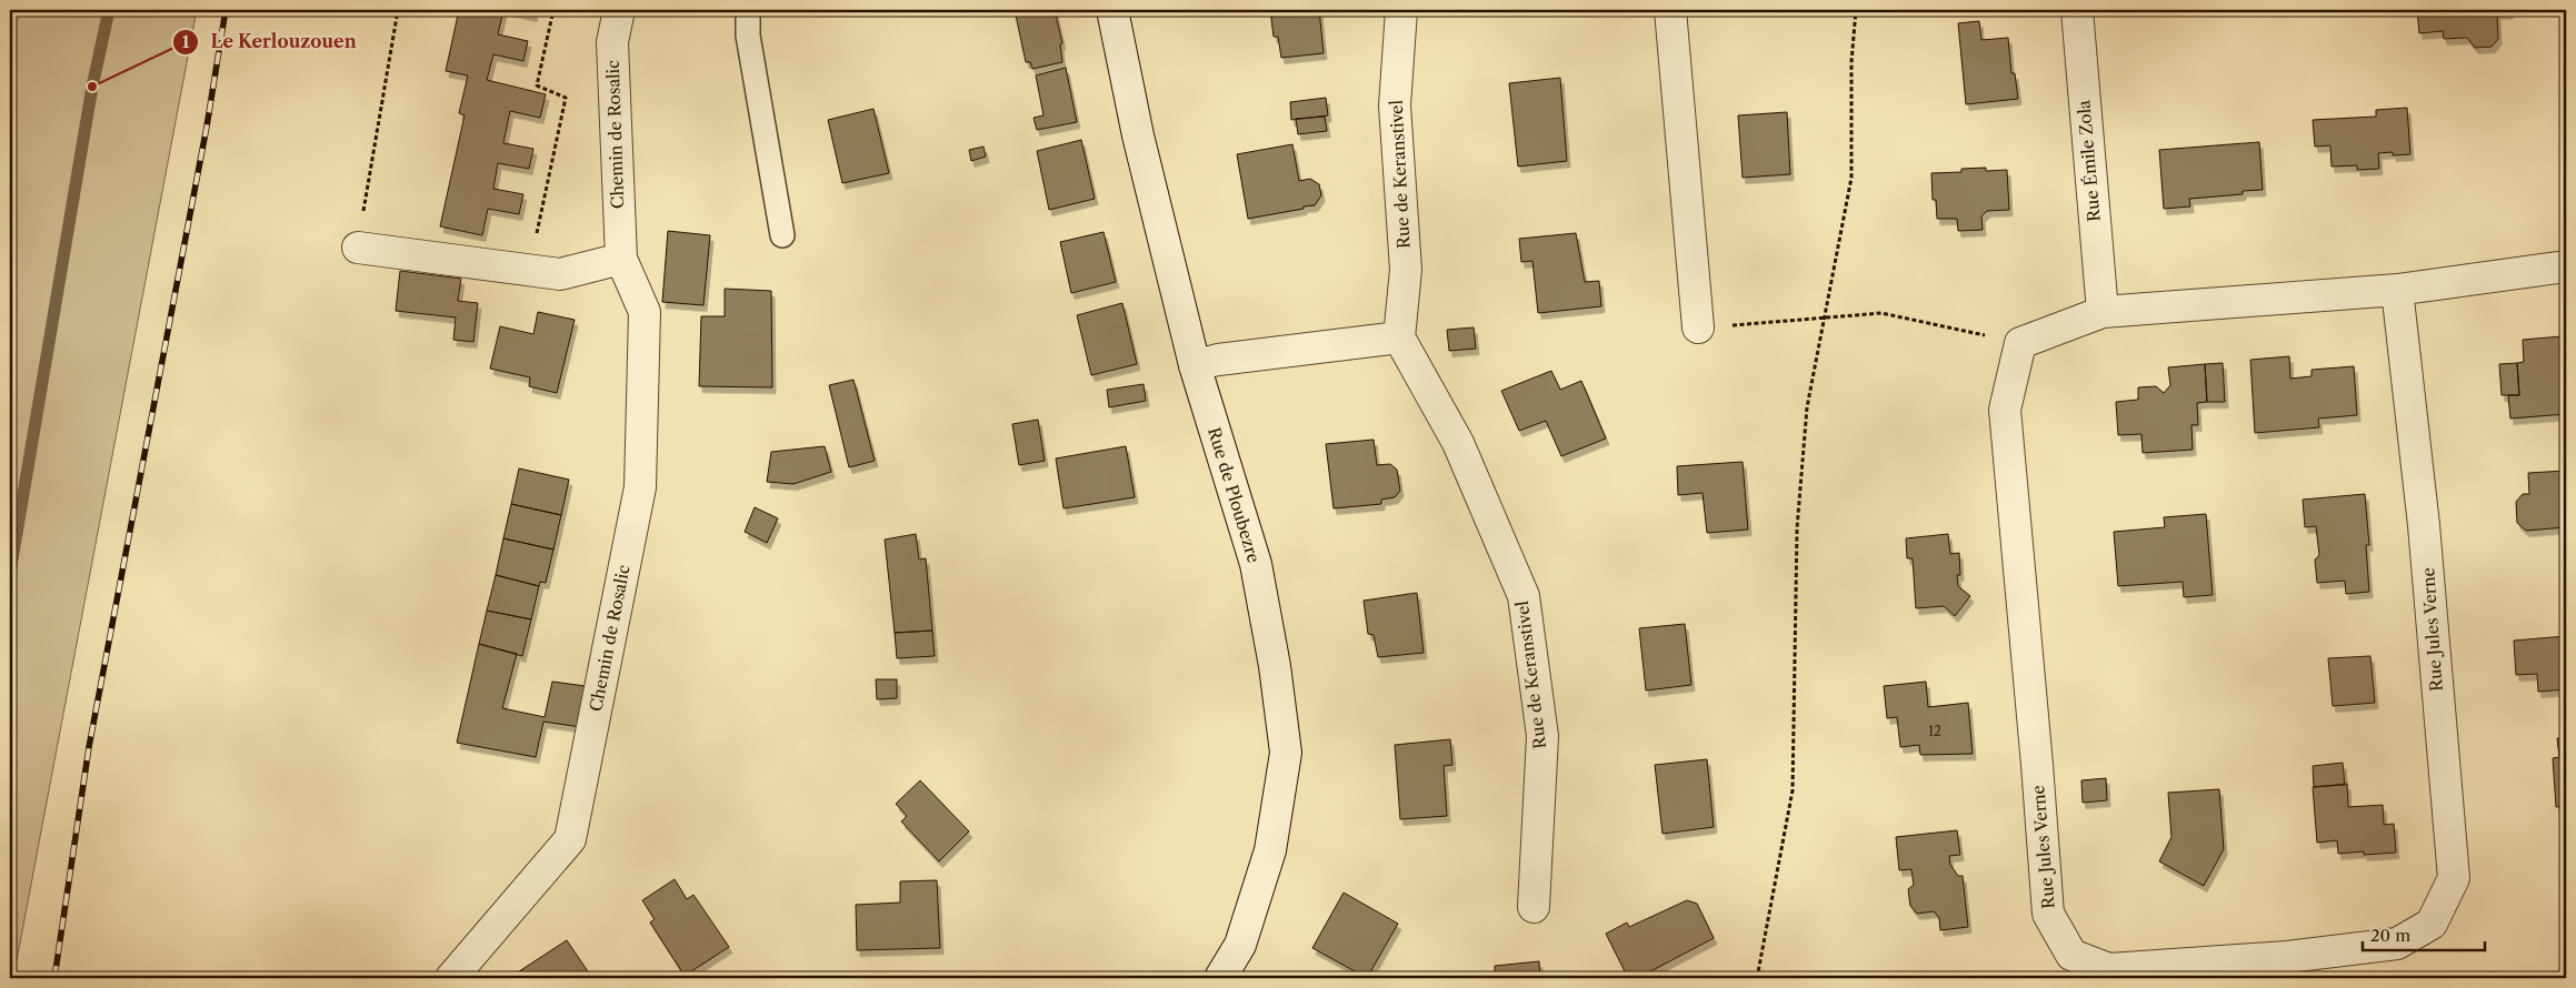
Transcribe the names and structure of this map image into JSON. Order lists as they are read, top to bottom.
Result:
{
  "streets": {
    "street": [
      "Chemin de Rosalic",
      "Rue Émile Zola",
      "Rue de Keranstivel",
      "Rue de Ploubezre",
      "Rue Jules Verne"
    ]
  },
  "places": ["Le Kerlouzouen"],
  "house_numbers": ["12"],
  "scale_bar": "20 m"
}
